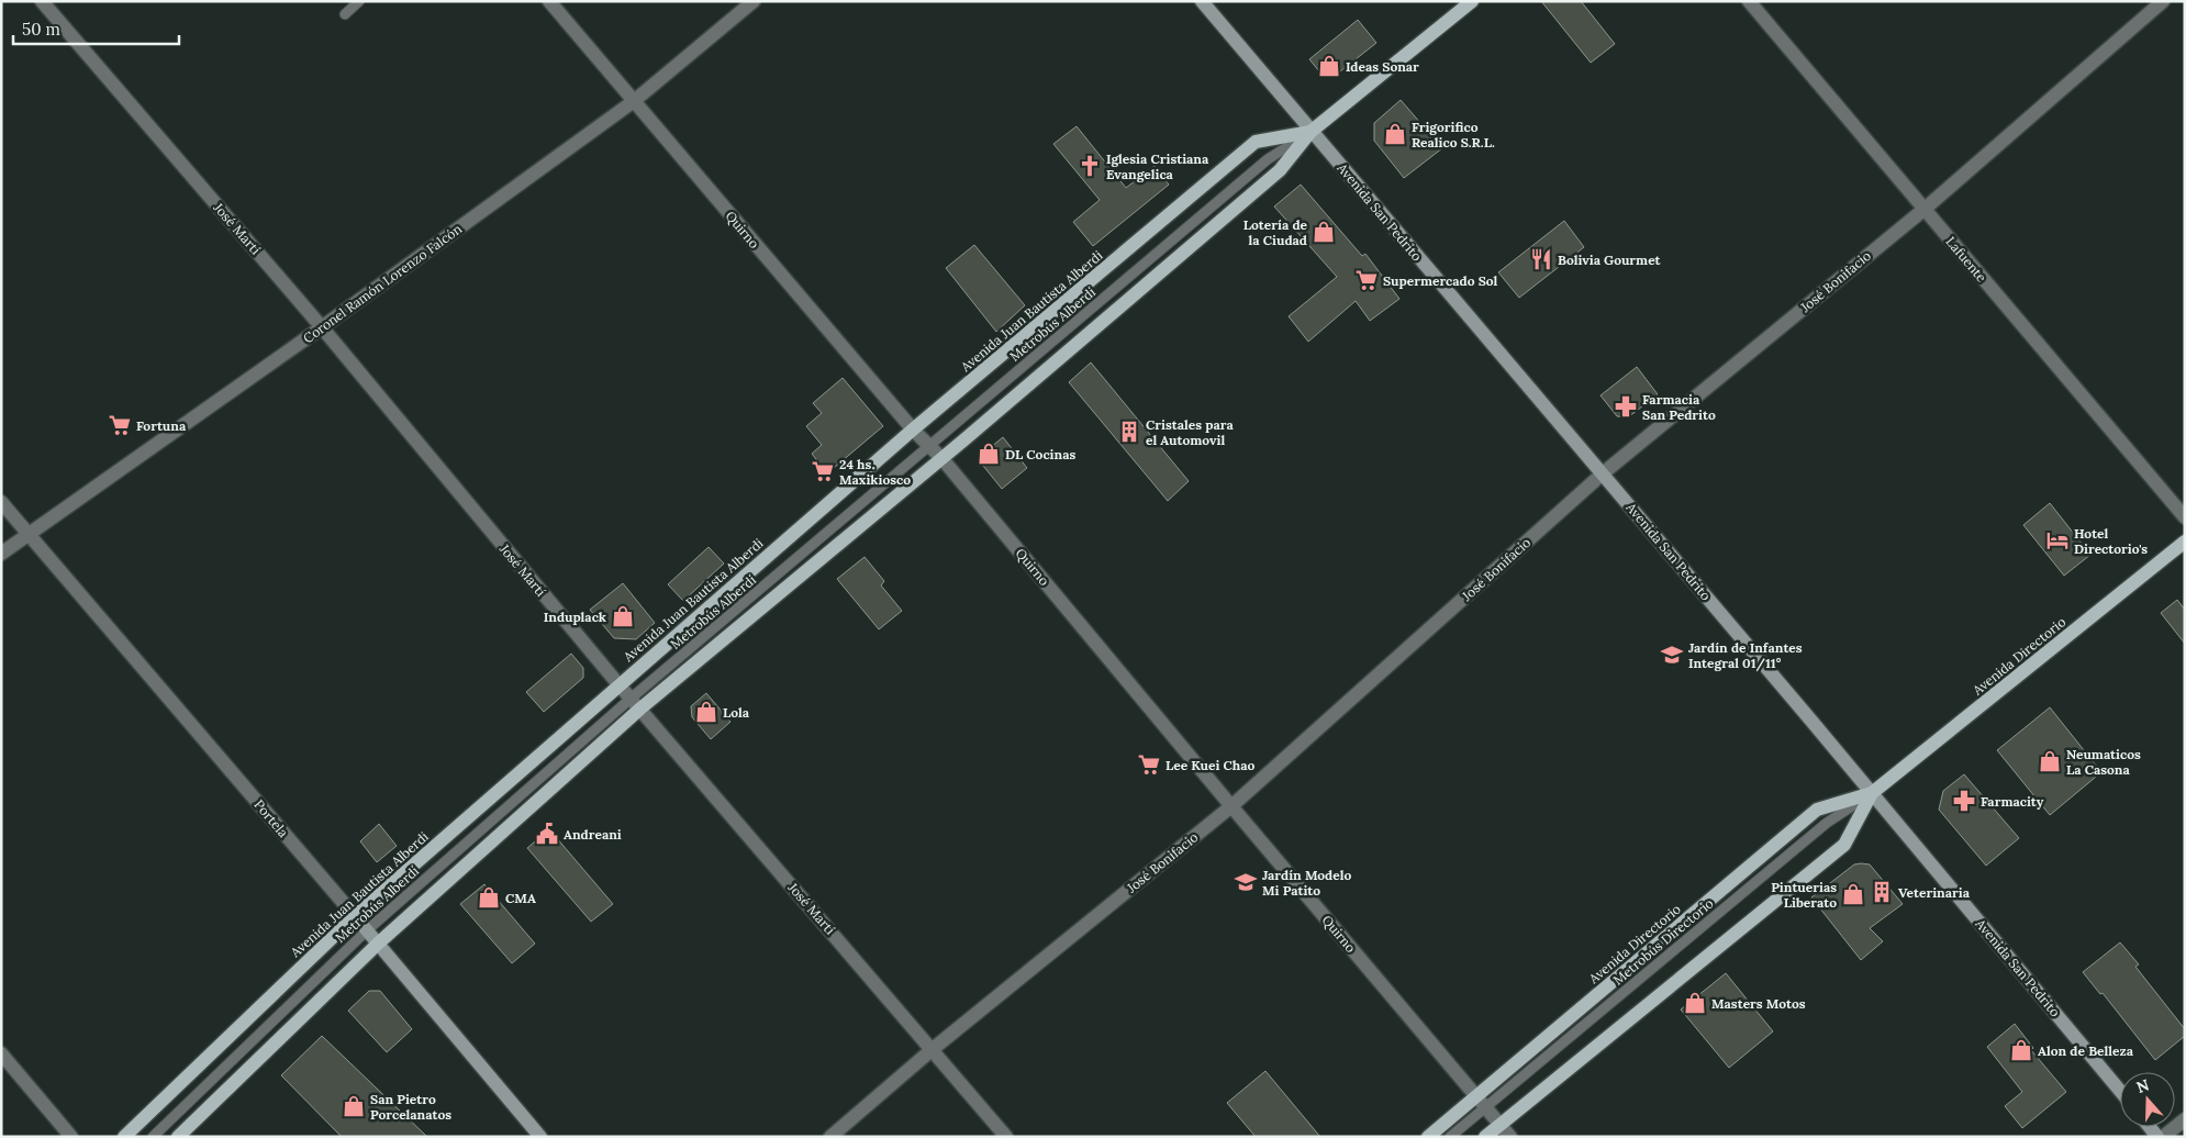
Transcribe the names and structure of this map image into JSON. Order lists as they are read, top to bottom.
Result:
{
  "streets": {
    "main road": [
      "Avenida San Pedrito",
      "Avenida Juan Bautista Alberdi",
      "Avenida Directorio",
      "Portela"
    ],
    "street": [
      "José Martí",
      "Quirno",
      "Lafuente",
      "José Bonifacio",
      "Coronel Ramón Lorenzo Falcón"
    ],
    "lane": ["Metrobús Alberdi"]
  },
  "crossings": [
    ["Avenida San Pedrito", "José Bonifacio"],
    ["Avenida San Pedrito", "Avenida Juan Bautista Alberdi"],
    ["Avenida San Pedrito", "Metrobús Alberdi"],
    ["Avenida San Pedrito", "Avenida Directorio"],
    ["José Martí", "José Bonifacio"],
    ["José Martí", "Coronel Ramón Lorenzo Falcón"],
    ["José Martí", "Avenida Juan Bautista Alberdi"],
    ["José Martí", "Metrobús Alberdi"],
    ["Quirno", "José Bonifacio"],
    ["Quirno", "Coronel Ramón Lorenzo Falcón"],
    ["Quirno", "Avenida Juan Bautista Alberdi"],
    ["Quirno", "Metrobús Alberdi"],
    ["Quirno", "Avenida Directorio"],
    ["Lafuente", "José Bonifacio"],
    ["Coronel Ramón Lorenzo Falcón", "Portela"],
    ["Avenida Juan Bautista Alberdi", "Metrobús Alberdi"],
    ["Avenida Juan Bautista Alberdi", "Portela"],
    ["Metrobús Alberdi", "Portela"]
  ],
  "places": {
    "shop": [
      "Ideas Sonar",
      "Frigorifico Realico S.R.L.",
      "Lotería de la Ciudad",
      "DL Cocinas",
      "Induplack",
      "Lola",
      "Neumaticos La Casona",
      "Pintuerias Liberato",
      "CMA",
      "Masters Motos",
      "Alon de Belleza",
      "San Pietro Porcelanatos"
    ],
    "church": ["Iglesia Cristiana Evangelica"],
    "restaurant": ["Bolivia Gourmet"],
    "supermarket": [
      "Supermercado Sol",
      "Fortuna",
      "24 hs. Maxikiosco",
      "Lee Kuei Chao"
    ],
    "pharmacy": ["Farmacia San Pedrito", "Farmacity"],
    "building": ["Cristales para el Automovil", "Veterinaria"],
    "hotel": ["Hotel Directorio's"],
    "school or university": ["Jardín de Infantes Integral 01/11°", "Jardín Modelo Mi Patito"],
    "public building": ["Andreani"]
  },
  "scale_bar": "50 m",
  "north": "top"
}
